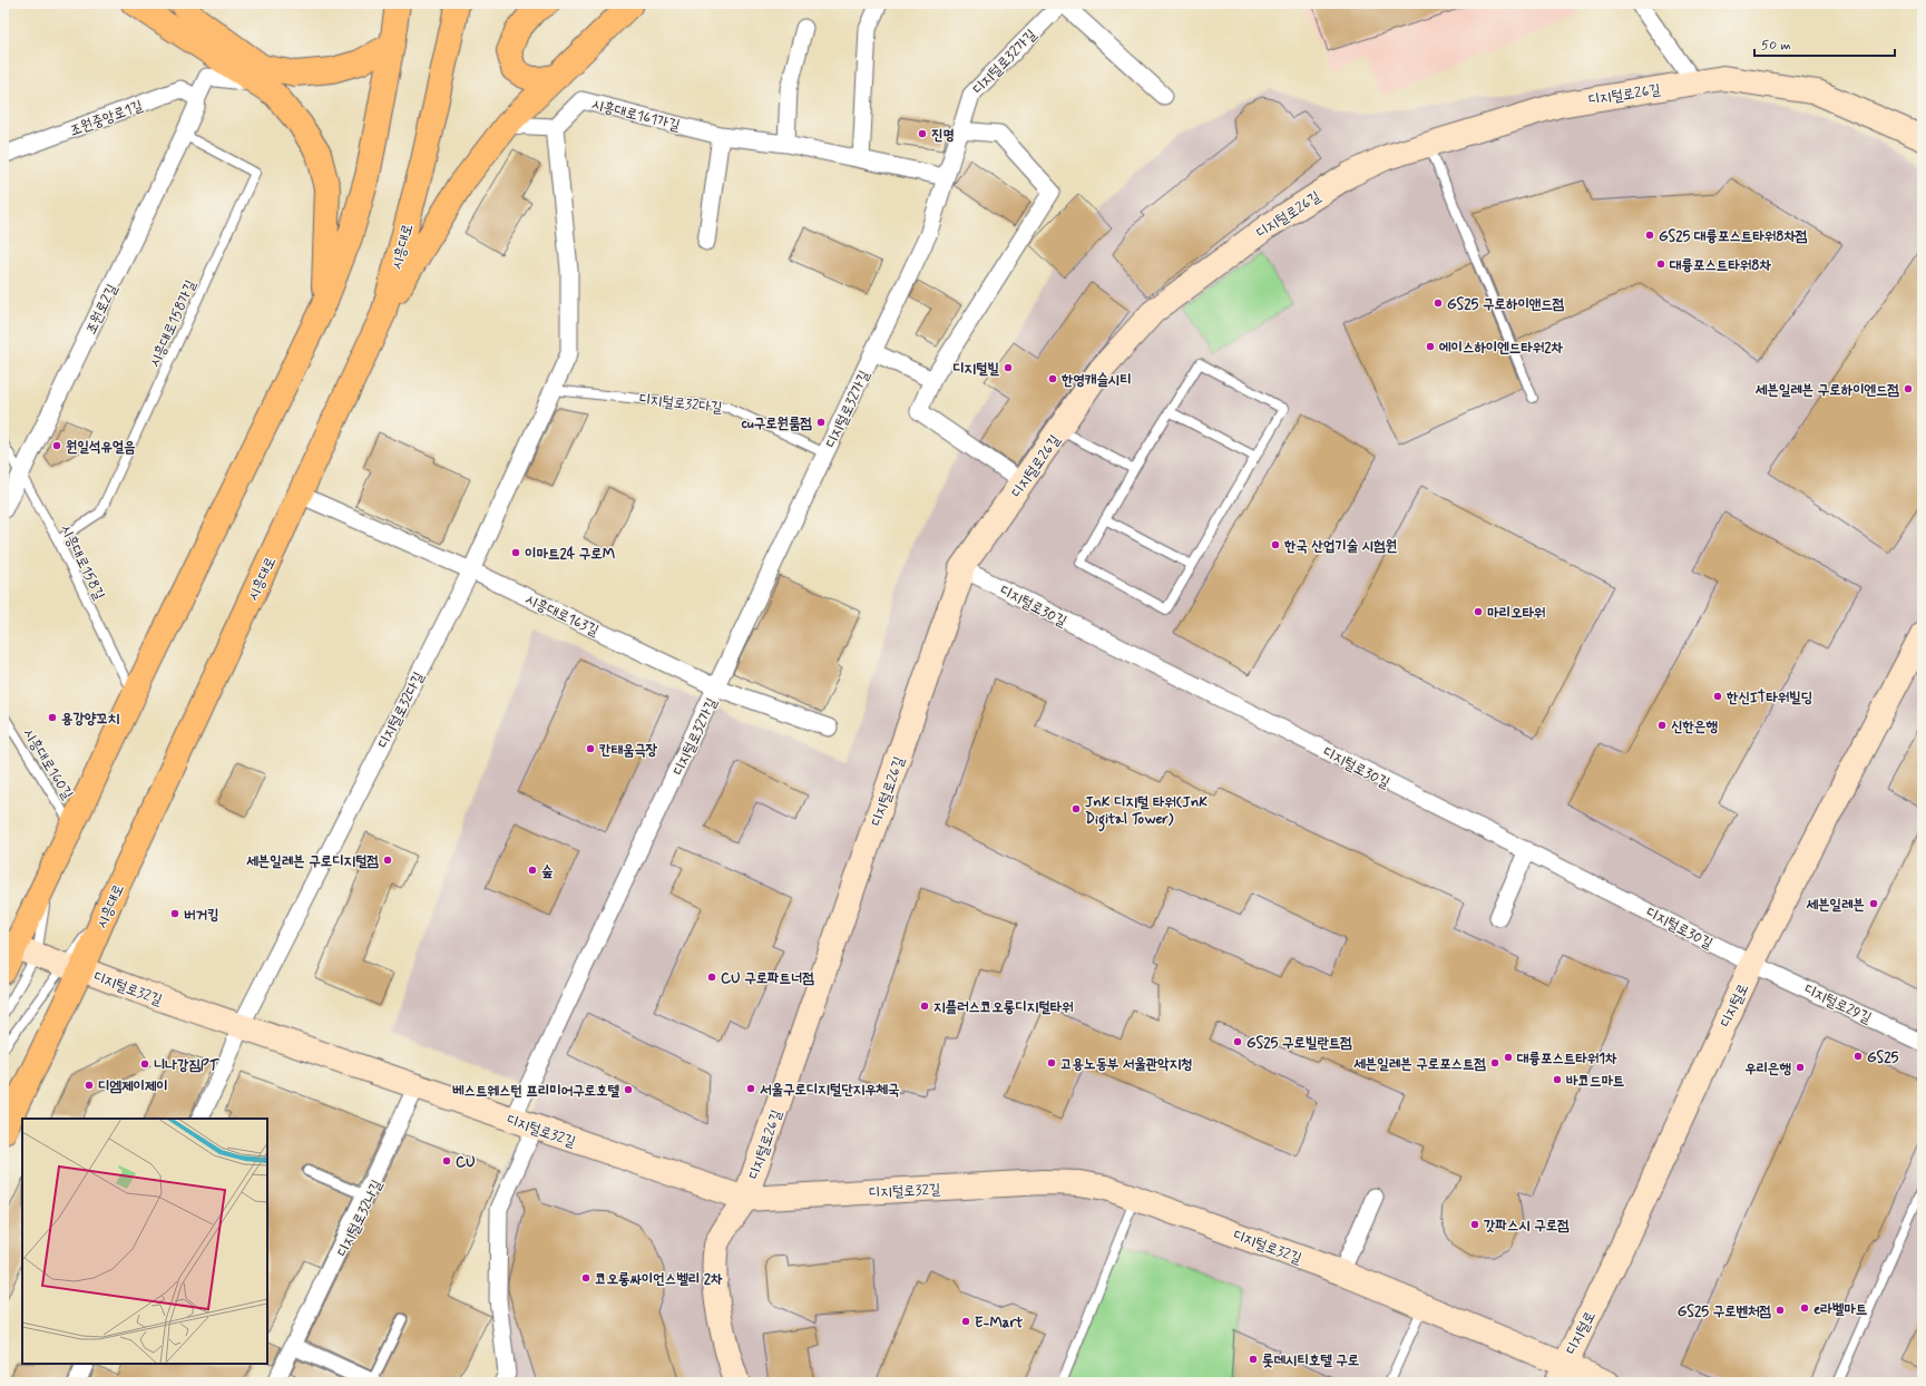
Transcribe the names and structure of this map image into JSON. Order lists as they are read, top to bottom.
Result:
{
  "streets": {
    "main road": ["시흥대로"],
    "street": [
      "디지털로32가길",
      "디지털로26길",
      "시흥대로161가길",
      "조원중앙로1길",
      "조원로2길",
      "디지털로32다길",
      "디지털로30길",
      "시흥대로163길",
      "디지털로32길",
      "디지털로29길",
      "디지털로",
      "디지털로32나길"
    ],
    "lane": ["시흥대로158가길", "시흥대로158길", "시흥대로160길"]
  },
  "crossings": [
    ["디지털로32가길", "시흥대로161가길"],
    ["디지털로32가길", "디지털로32다길"],
    ["디지털로32가길", "시흥대로163길"],
    ["디지털로32가길", "디지털로32길"],
    ["디지털로26길", "디지털로30길"],
    ["디지털로26길", "디지털로32길"],
    ["시흥대로161가길", "디지털로32다길"],
    ["조원중앙로1길", "조원로2길"],
    ["시흥대로", "시흥대로163길"],
    ["시흥대로", "디지털로32길"],
    ["조원로2길", "시흥대로158가길"],
    ["조원로2길", "시흥대로158길"],
    ["시흥대로158가길", "시흥대로158길"],
    ["디지털로32다길", "시흥대로163길"],
    ["디지털로32다길", "디지털로32길"],
    ["디지털로30길", "디지털로29길"],
    ["디지털로30길", "디지털로"],
    ["디지털로32길", "디지털로"],
    ["디지털로32길", "디지털로32나길"],
    ["디지털로29길", "디지털로"]
  ],
  "places": [
    "진명",
    "GS25 대륭포스트타워8차점",
    "대륭포스트타워8차",
    "GS25 구로하이앤드점",
    "에이스하이엔드타워2차",
    "디지털빌",
    "한영캐슬시티",
    "세븐일레븐 구로하이엔드점",
    "cu구로원룸점",
    "원일석유얼음",
    "한국 산업기술 시험원",
    "이마트24 구로M",
    "마리오타워",
    "한신IT타워빌딩",
    "용강양꼬치",
    "신한은행",
    "칸태움극장",
    "JnK 디지털 타워(JnK Digital Tower)",
    "세븐일레븐 구로디지털점",
    "숲",
    "세븐일레븐",
    "버거킹",
    "CU 구로파트너점",
    "지플러스코오롱디지털타워",
    "GS25 구로빌란트점",
    "GS25",
    "대륭포스트타워1차",
    "고용노동부 서울관악지청",
    "세븐일레븐 구로포스트점",
    "니나강짐PT",
    "우리은행",
    "바코드마트",
    "디엠제이제이",
    "서울구로디지털단지우체국",
    "베스트웨스턴 프리미어구로호텔",
    "CU",
    "갓파스시 구로점",
    "코오롱싸이언스벨리 2차",
    "e라벨마트",
    "GS25 구로벤처점",
    "E-Mart",
    "롯데시티호텔 구로"
  ],
  "scale_bar": "50 m"
}
